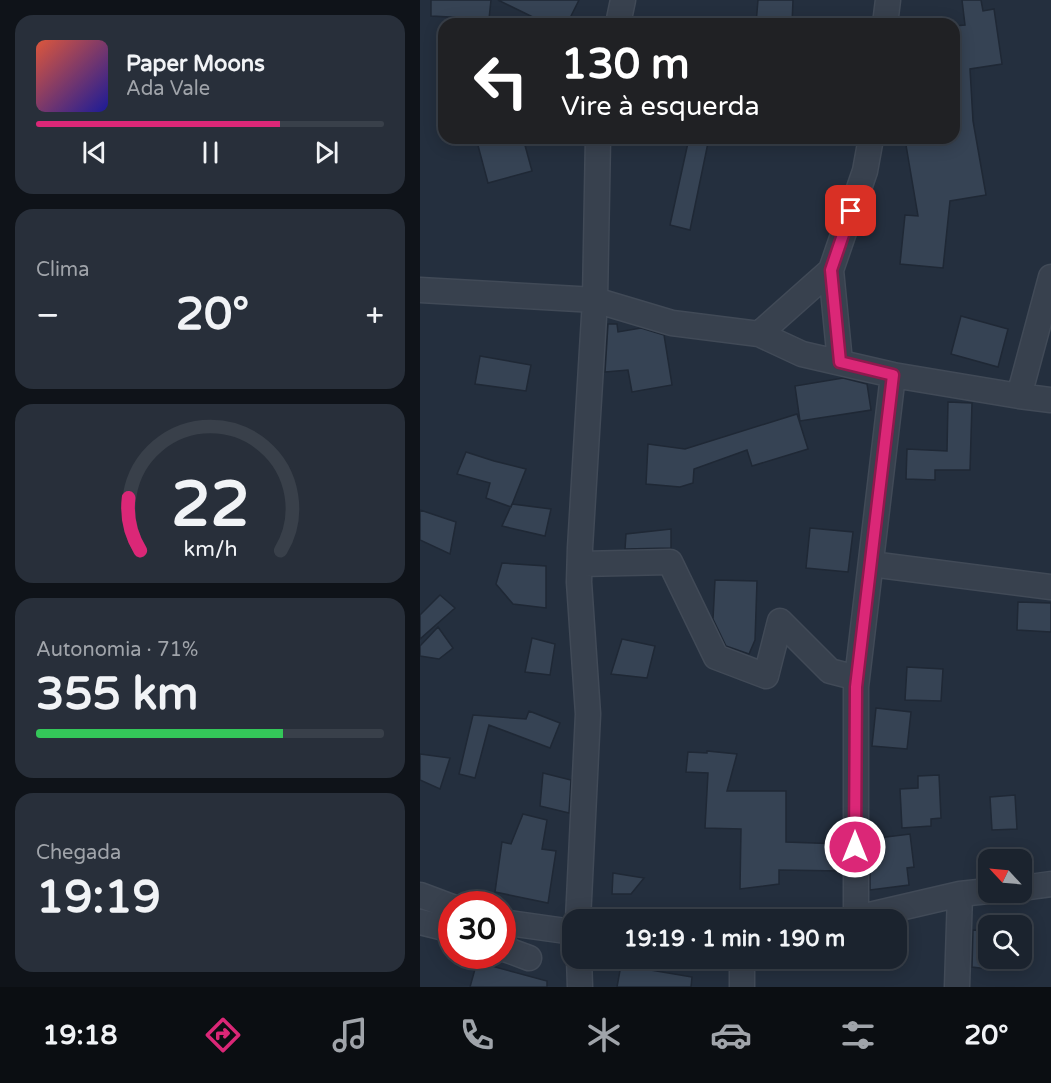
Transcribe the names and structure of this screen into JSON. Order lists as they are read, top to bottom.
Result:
{
  "north": "top left",
  "page": {
    "turn": ["130 m", "Vire à esquerda"],
    "song": ["Paper Moons", "Ada Vale"],
    "tile": [
      "Clima",
      ["Autonomia · 71%", "355 km"],
      ["Chegada", "19:19"]
    ],
    "heat": ["−", "20°", "+"],
    "limit": "30",
    "trip": "19:19 · 1 min · 190 m",
    "tabs": ["19:18", "20°"],
    "gauge": ["22", "km/h"]
  }
}
